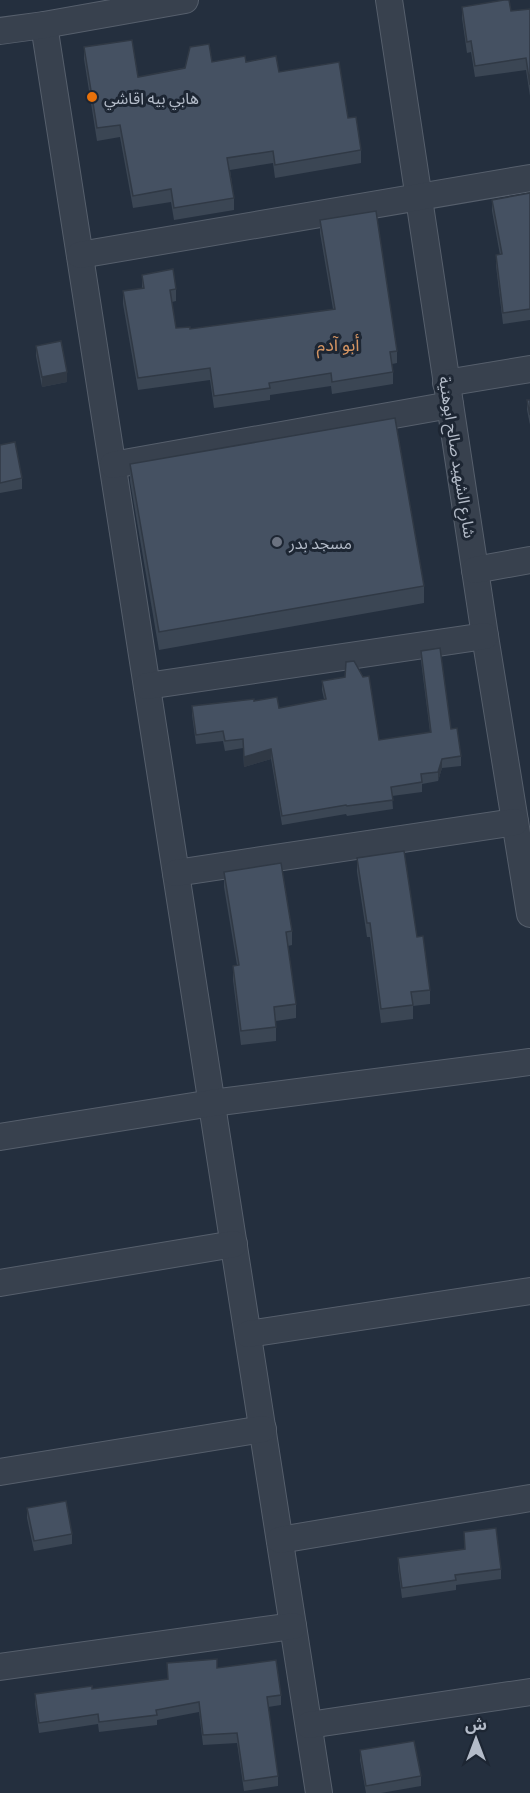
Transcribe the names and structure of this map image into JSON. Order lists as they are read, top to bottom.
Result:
{
  "streets": {
    "street": ["شارع الشهيد صالح ابوهنية"]
  },
  "districts": ["أبو آدم"],
  "places": ["هابي بيه اقاشي", "مسجد بدر"],
  "north": "top"
}
